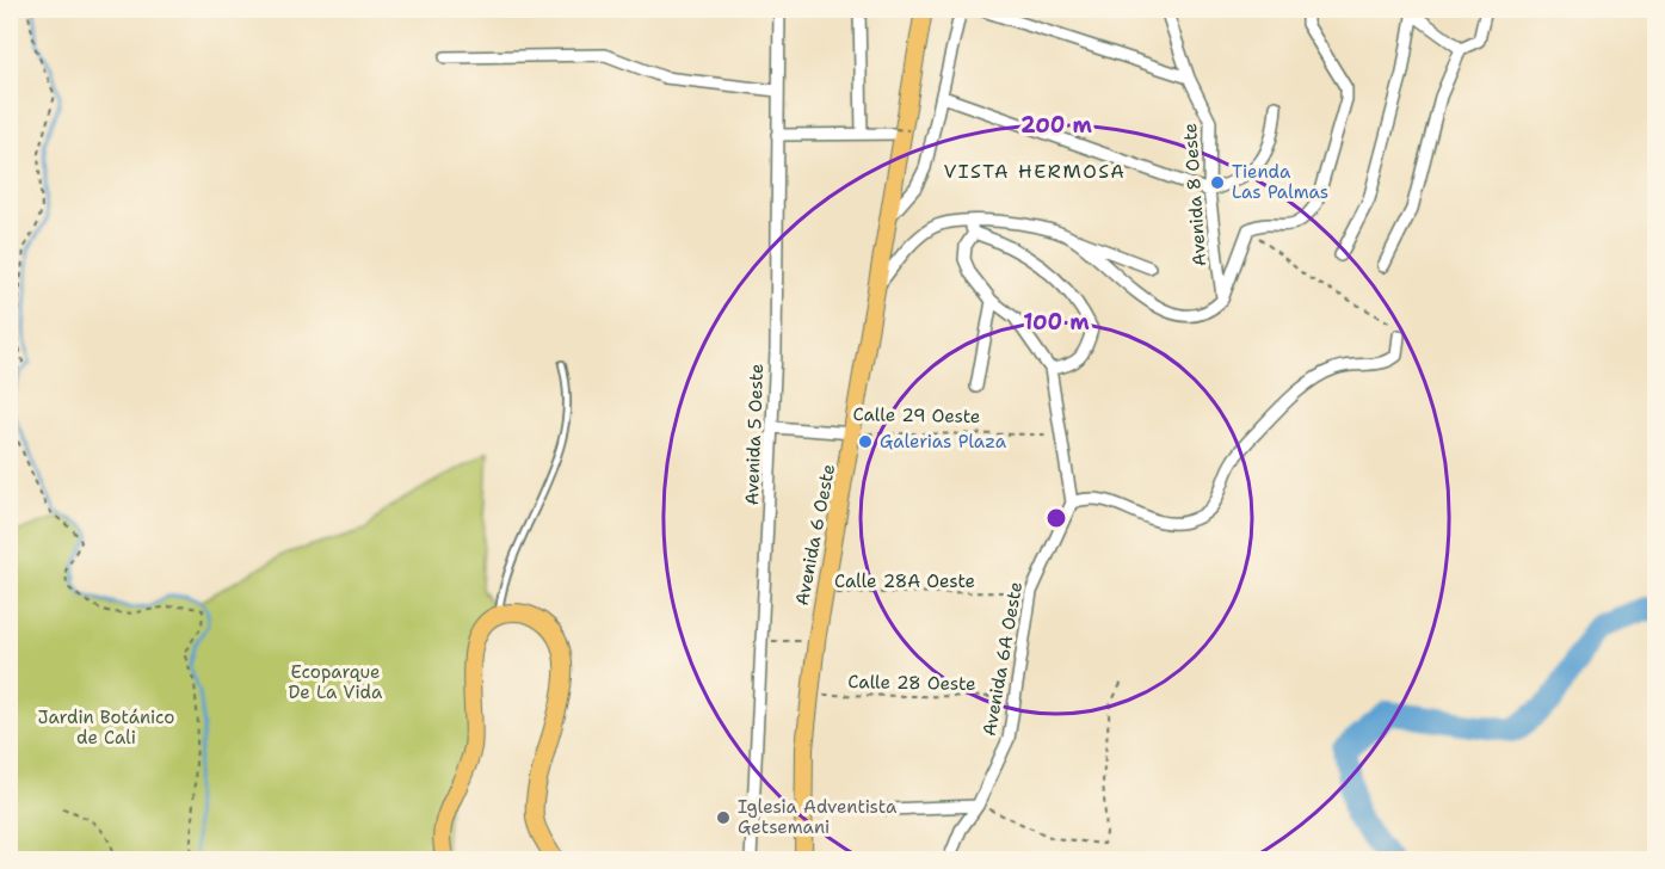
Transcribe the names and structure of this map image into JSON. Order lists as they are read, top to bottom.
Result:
{
  "streets": {
    "main road": ["Avenida 6 Oeste"],
    "street": [
      "Avenida 8 Oeste",
      "Calle 29 Oeste",
      "Avenida 5 Oeste",
      "Avenida 6A Oeste"
    ],
    "path": ["Calle 28A Oeste", "Calle 28 Oeste"]
  },
  "crossings": [
    ["Calle 29 Oeste", "Avenida 5 Oeste"],
    ["Calle 29 Oeste", "Avenida 6 Oeste"],
    ["Avenida 6 Oeste", "Calle 28A Oeste"],
    ["Avenida 6 Oeste", "Calle 28 Oeste"],
    ["Calle 28A Oeste", "Avenida 6A Oeste"],
    ["Avenida 6A Oeste", "Calle 28 Oeste"]
  ],
  "districts": ["VISTA HERMOSA"],
  "parks": ["Ecoparque De La Vida", "Jardin Botánico de Cali"],
  "places": ["Tienda Las Palmas", "Galerias Plaza", "Iglesia Adventista Getsemani"],
  "rings": ["200 m", "100 m"]
}
